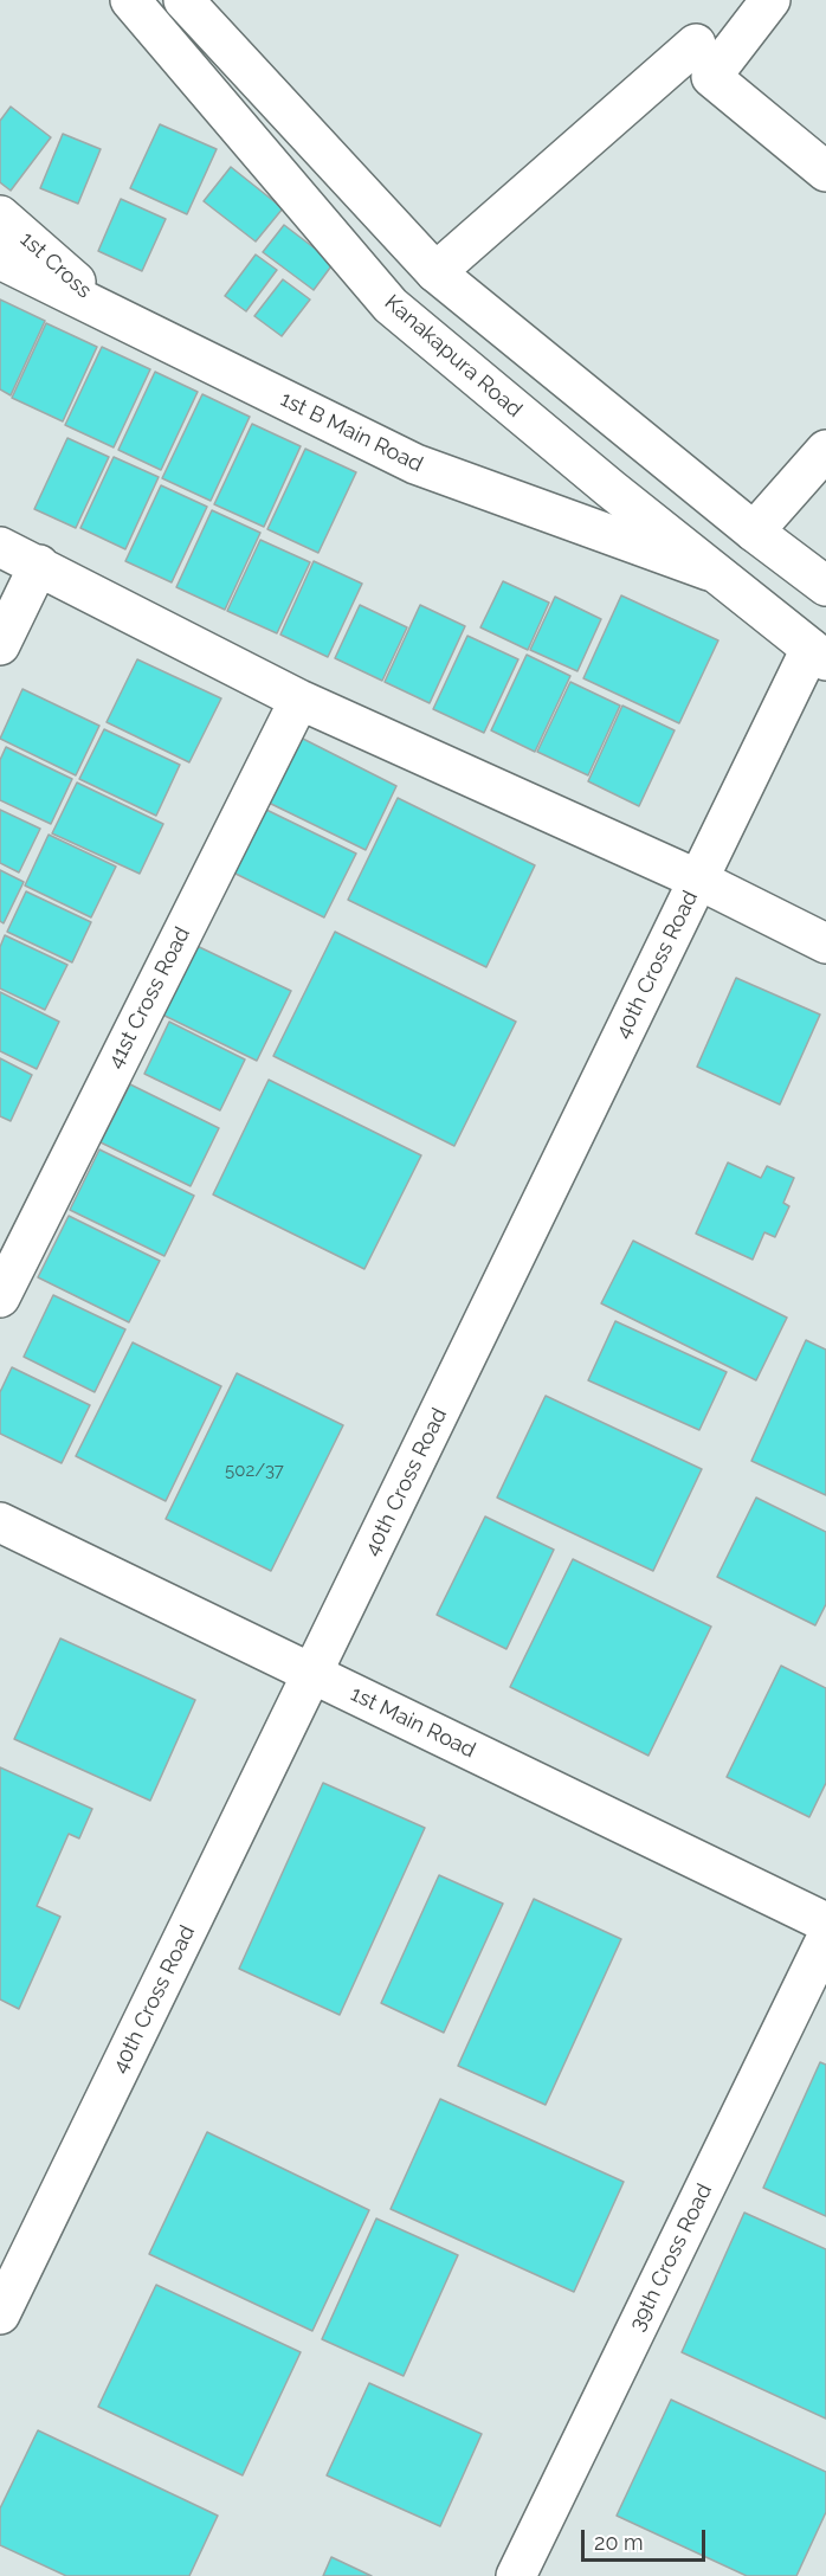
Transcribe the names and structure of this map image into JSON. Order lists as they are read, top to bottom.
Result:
{
  "streets": {
    "street": [
      "1st Cross",
      "Kanakapura Road",
      "1st B Main Road",
      "40th Cross Road",
      "41st Cross Road",
      "1st Main Road",
      "39th Cross Road"
    ]
  },
  "crossings": [
    ["1st Cross", "1st B Main Road"],
    ["Kanakapura Road", "1st B Main Road"],
    ["Kanakapura Road", "40th Cross Road"],
    ["40th Cross Road", "1st Main Road"]
  ],
  "house_numbers": ["502/37"],
  "scale_bar": "20 m"
}
